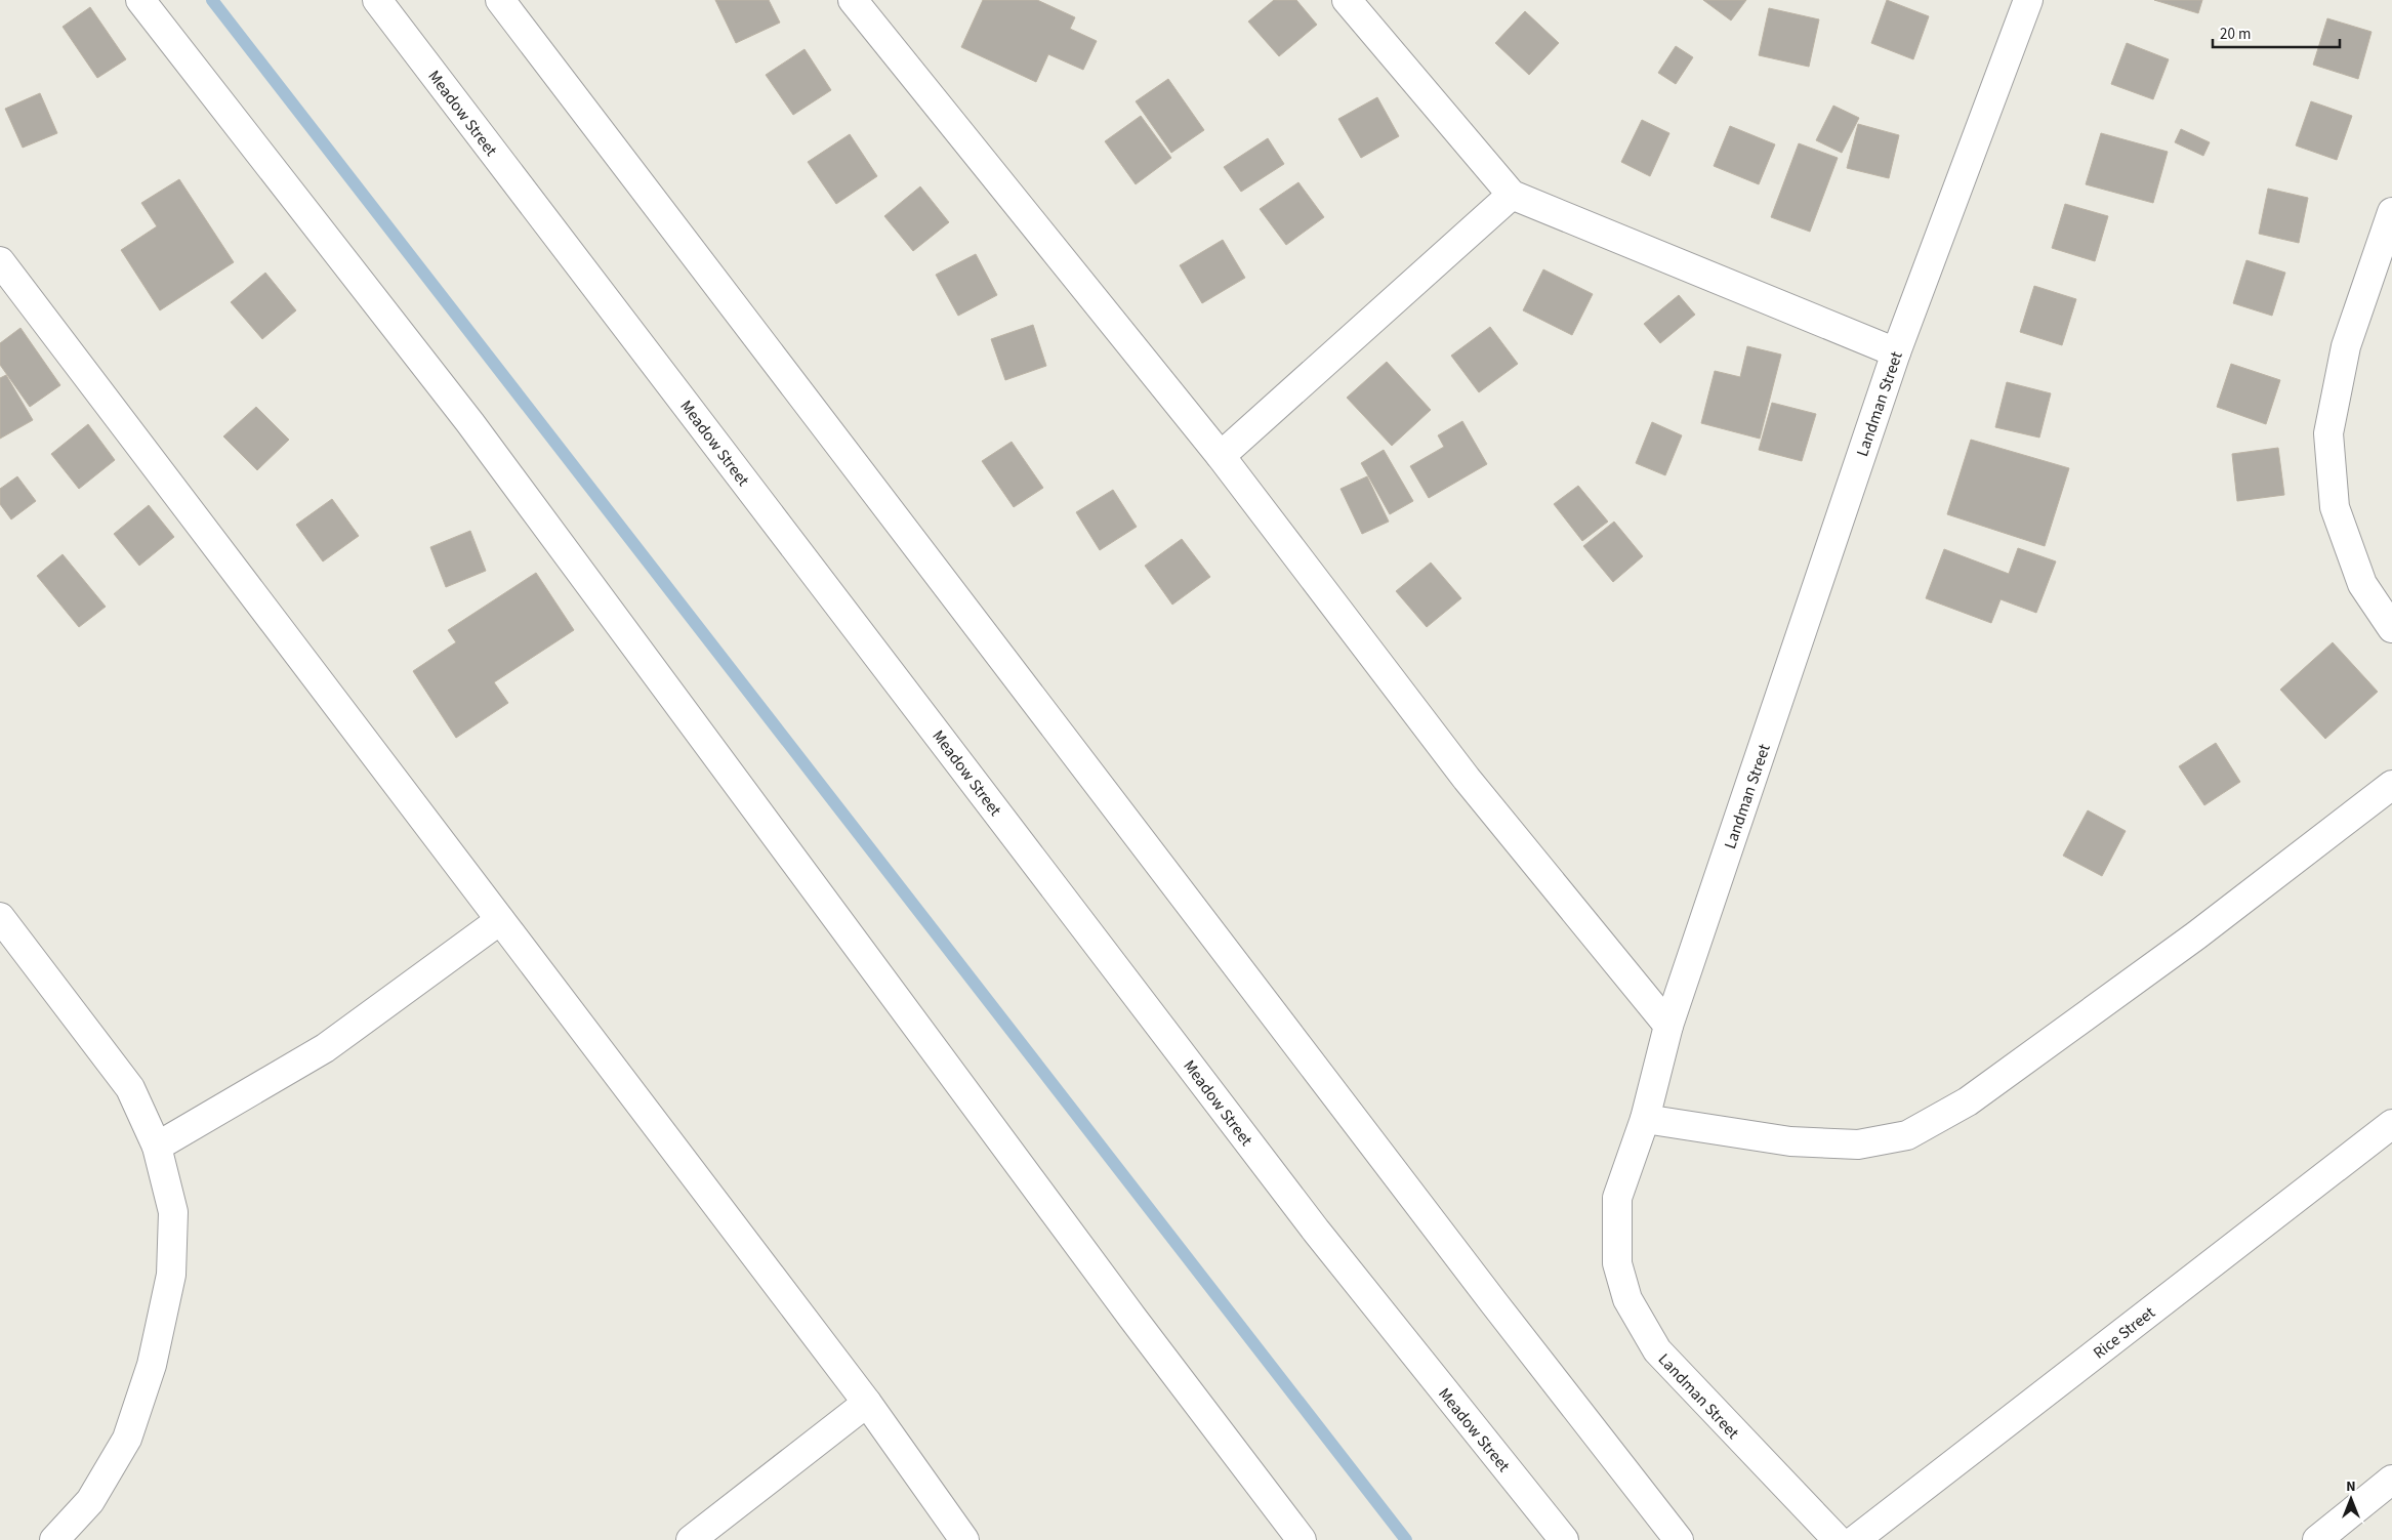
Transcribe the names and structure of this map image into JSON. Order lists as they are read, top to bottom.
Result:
{
  "streets": {
    "street": ["Meadow Street", "Landman Street", "Rice Street"]
  },
  "scale_bar": "20 m",
  "north": "top"
}
